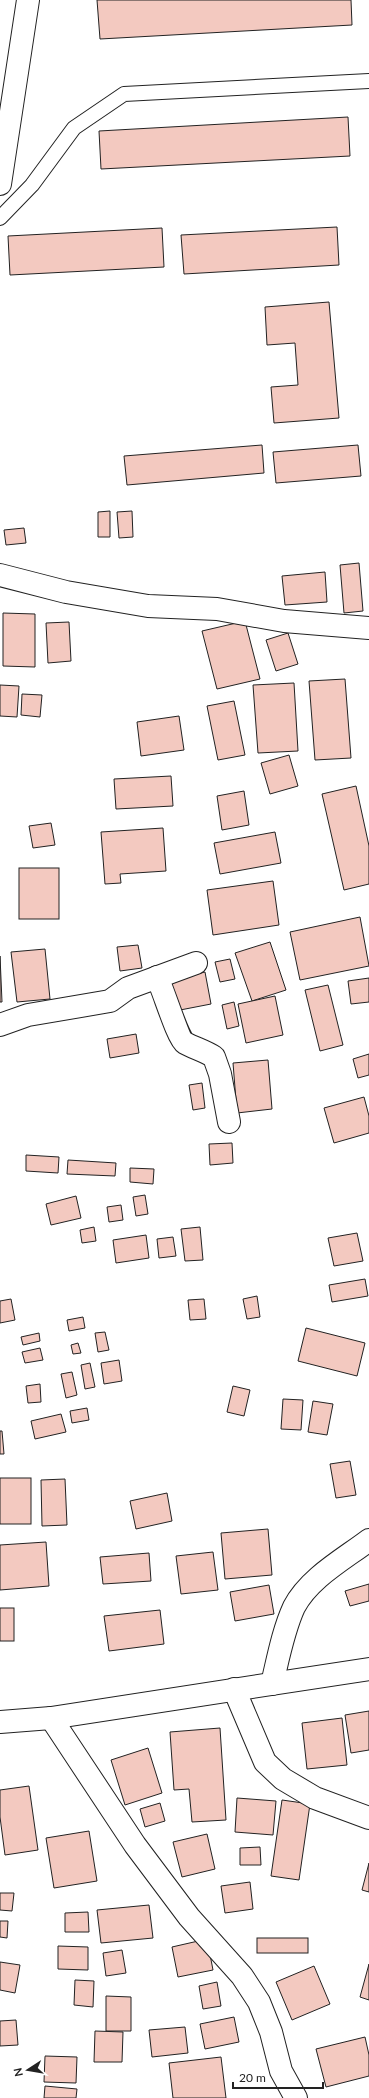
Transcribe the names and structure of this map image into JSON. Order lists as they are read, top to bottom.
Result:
{
  "scale_bar": "20 m",
  "north": "left"
}
